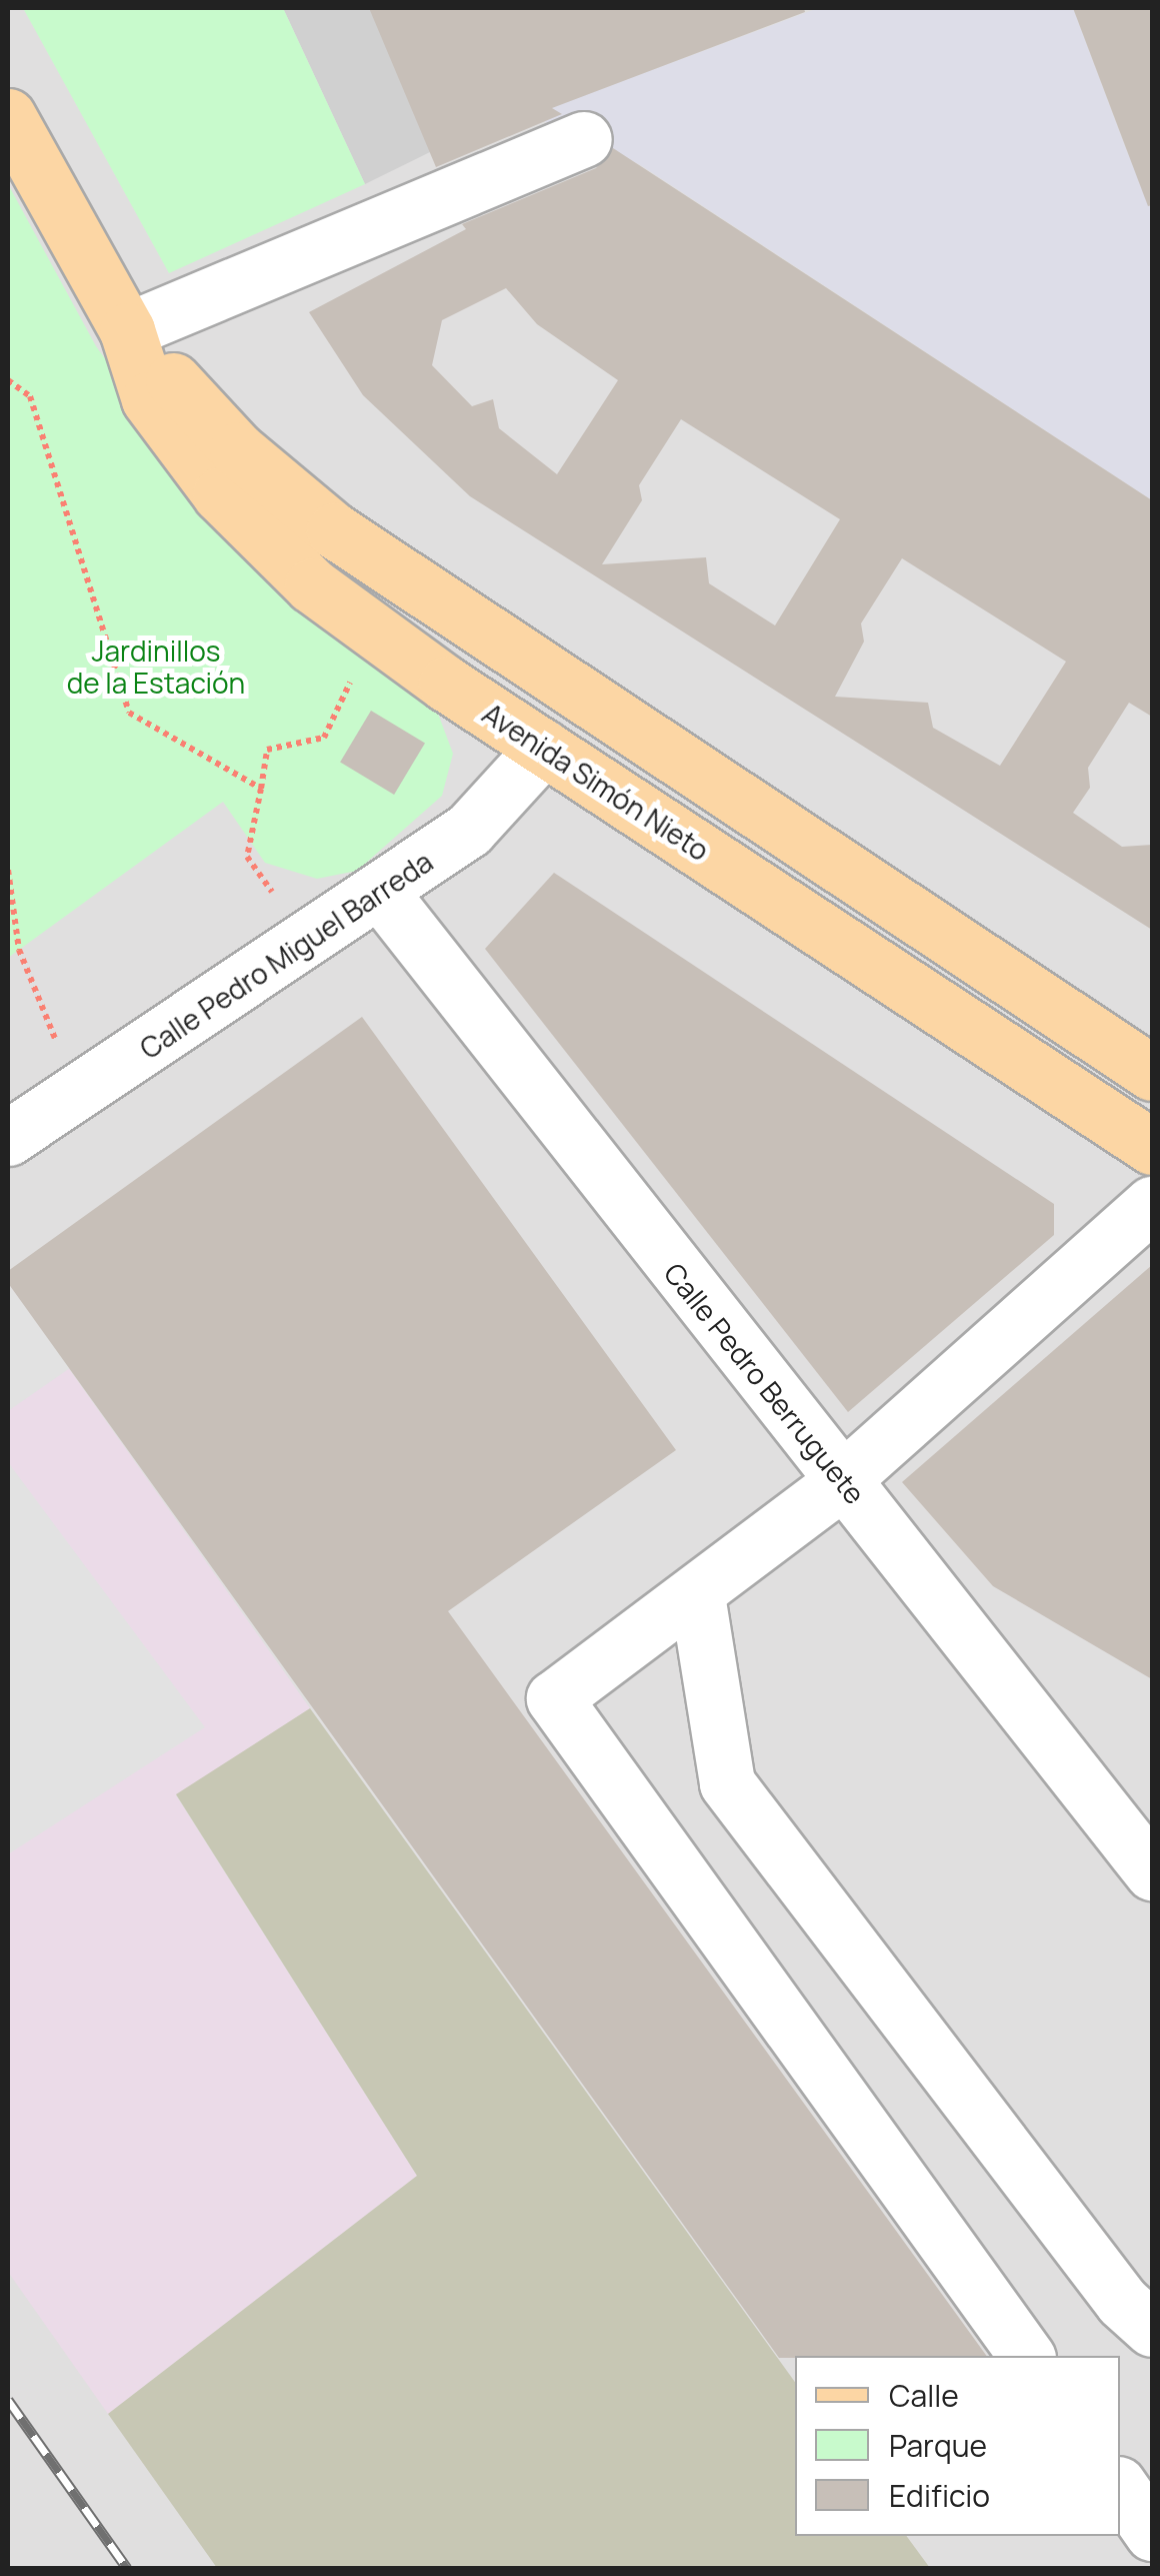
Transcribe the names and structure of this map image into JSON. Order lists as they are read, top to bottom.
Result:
{
  "streets": {
    "main road": ["Avenida Simón Nieto"],
    "street": ["Calle Pedro Miguel Barreda", "Calle Pedro Berruguete"]
  },
  "crossings": [
    ["Avenida Simón Nieto", "Calle Pedro Miguel Barreda"],
    ["Calle Pedro Miguel Barreda", "Calle Pedro Berruguete"]
  ],
  "parks": ["Jardinillos de la Estación"],
  "legend": ["Calle", "Parque", "Edificio"]
}
